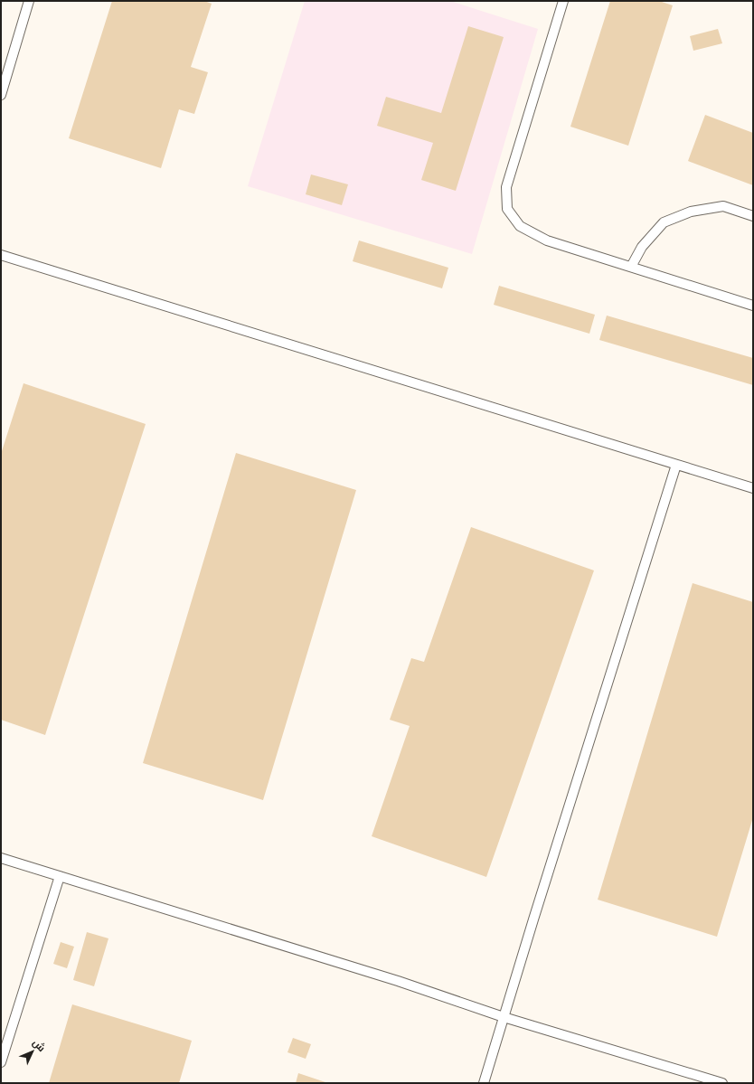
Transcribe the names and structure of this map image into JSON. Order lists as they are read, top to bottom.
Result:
{
  "north": "top right"
}
